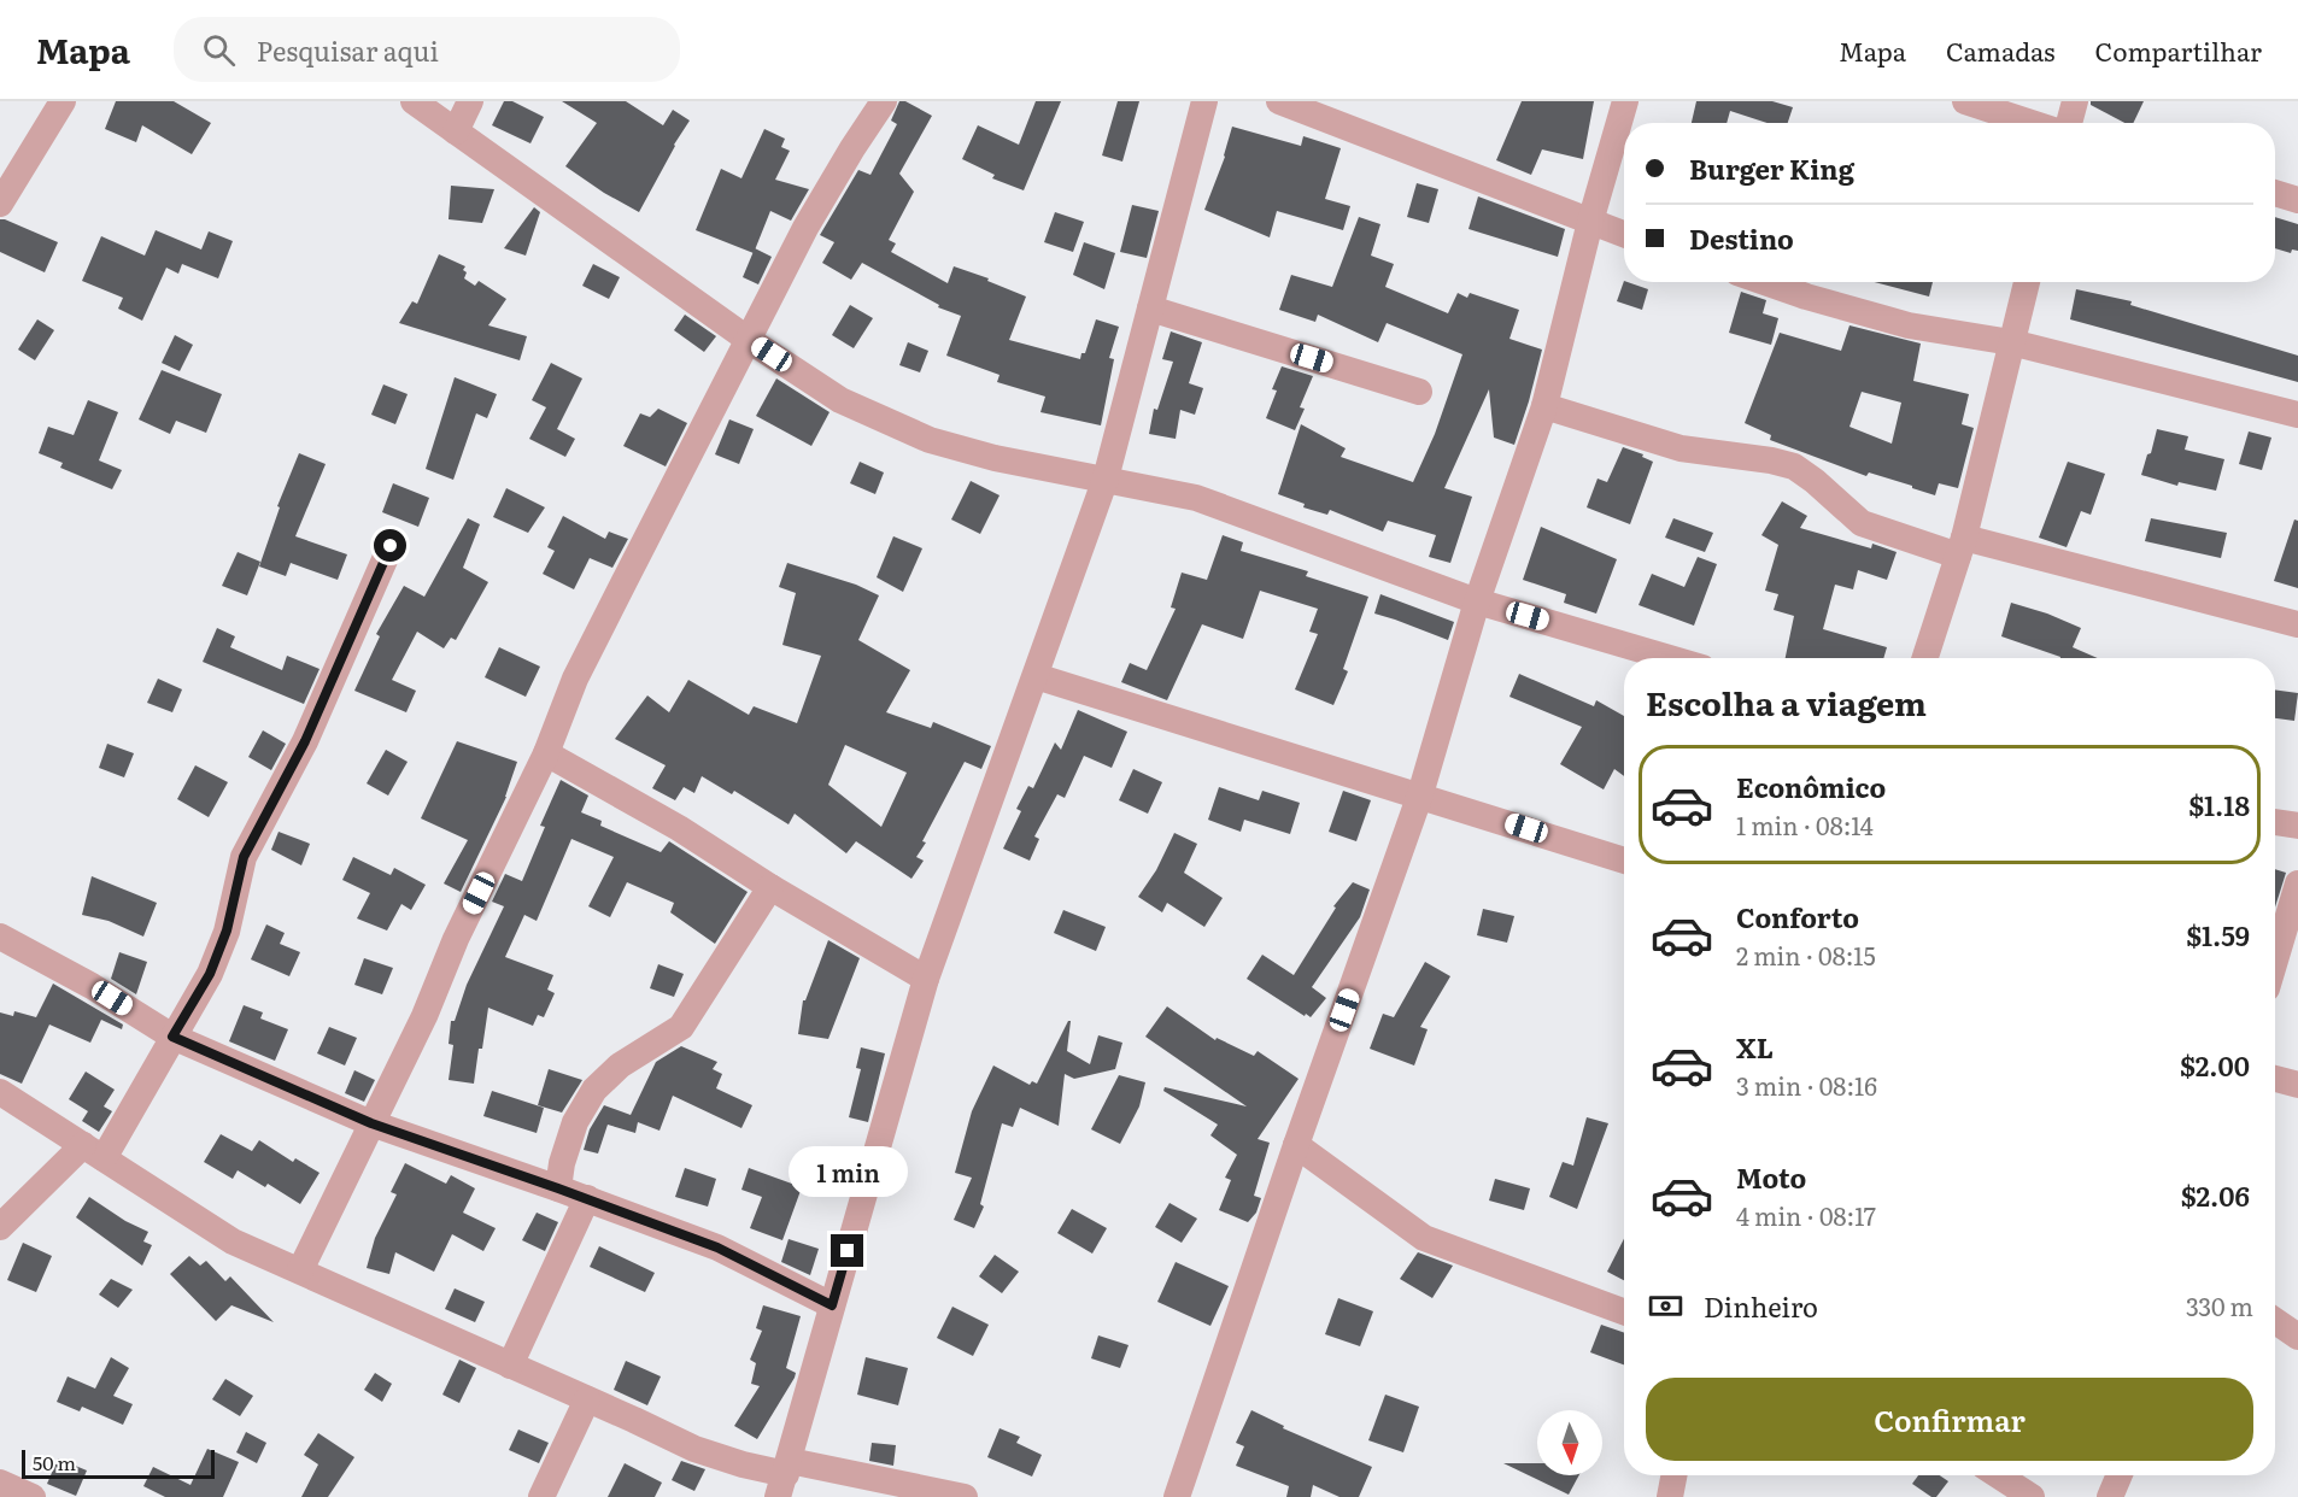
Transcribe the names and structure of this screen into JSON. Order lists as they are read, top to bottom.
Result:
{
  "scale_bar": "50 m",
  "north": "bottom",
  "page": {
    "header": "Mapa",
    "search": "Pesquisar aqui",
    "nav": ["Mapa", "Camadas", "Compartilhar"],
    "banner": ["Burger King", "Destino"],
    "heading": "Escolha a viagem",
    "list": [
      {
        "name": "Econômico",
        "note": "1 min · 08:14",
        "value": "$1.18"
      },
      {
        "name": "Conforto",
        "note": "2 min · 08:15",
        "value": "$1.59"
      },
      {
        "name": "XL",
        "note": "3 min · 08:16",
        "value": "$2.00"
      },
      {
        "name": "Moto",
        "note": "4 min · 08:17",
        "value": "$2.06"
      }
    ],
    "bubble": "1 min",
    "pay": ["Dinheiro", "330 m"],
    "buttons": "Confirmar",
    "scale": "50 m"
  }
}
